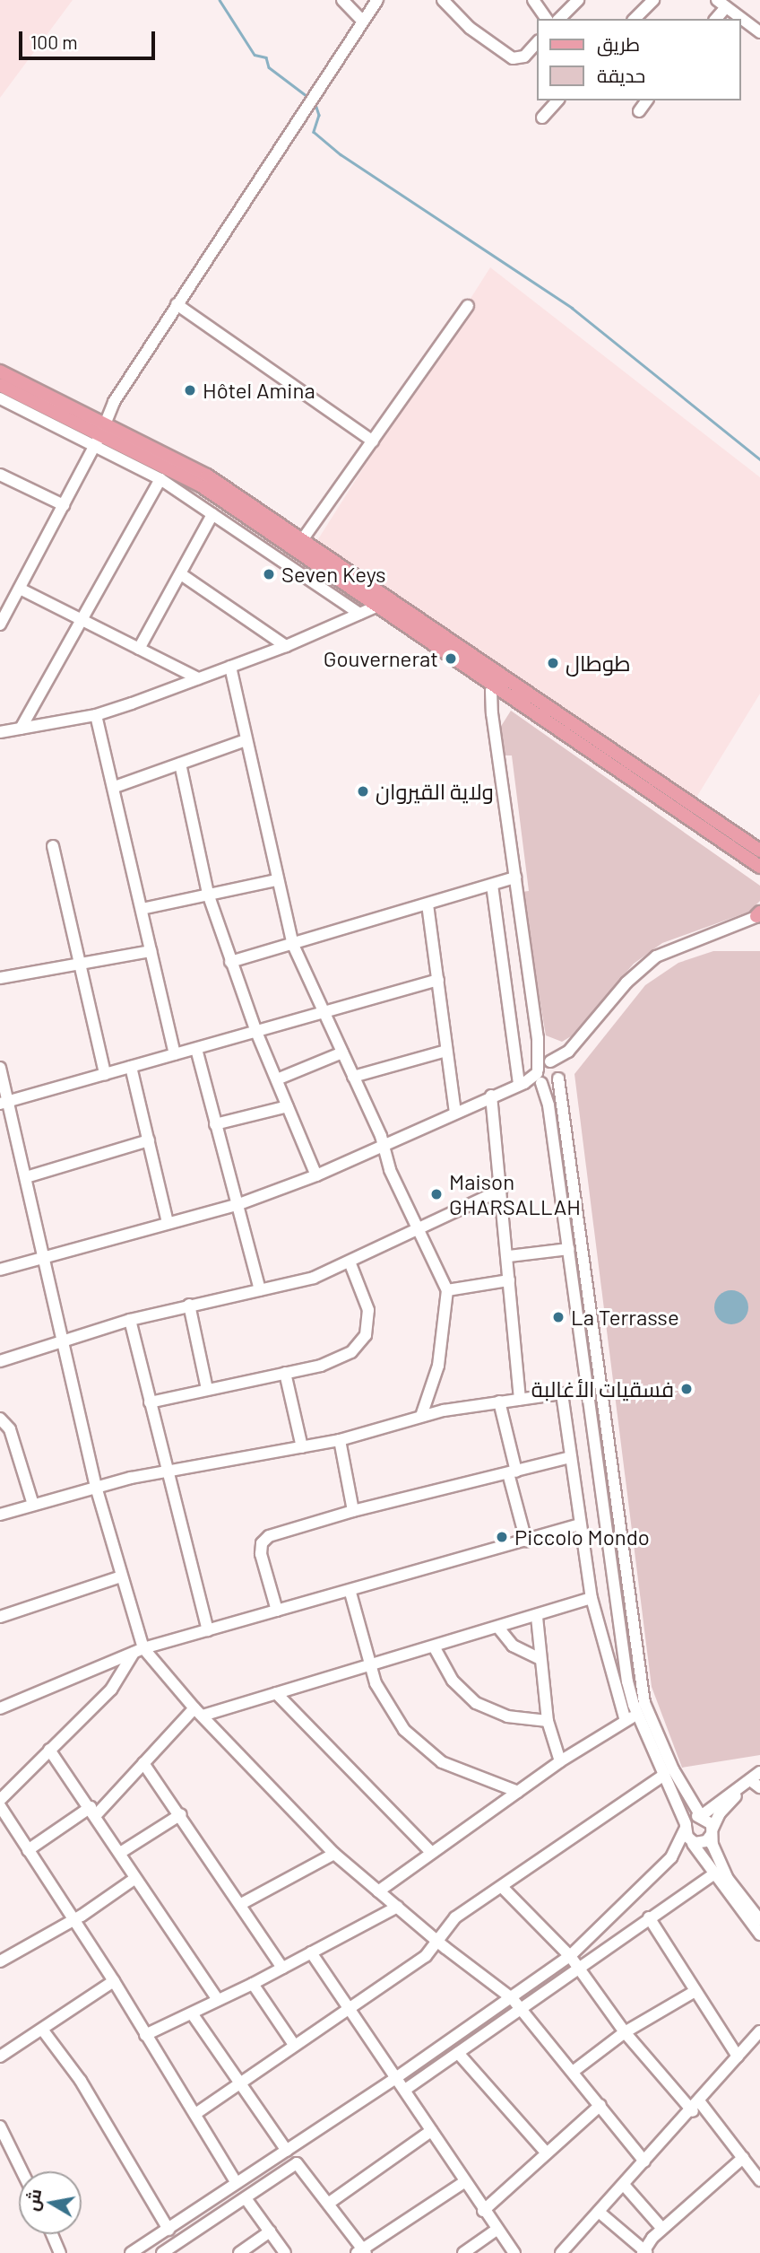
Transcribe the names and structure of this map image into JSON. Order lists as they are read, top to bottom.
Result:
{
  "places": [
    "Hôtel Amina",
    "Seven Keys",
    "Gouvernerat",
    "طوطال",
    "ولاية القيروان",
    "Maison GHARSALLAH",
    "La Terrasse",
    "فسقيات الأغالبة",
    "Piccolo Mondo"
  ],
  "legend": ["طريق", "حديقة"],
  "scale_bar": "100 m",
  "north": "left"
}
